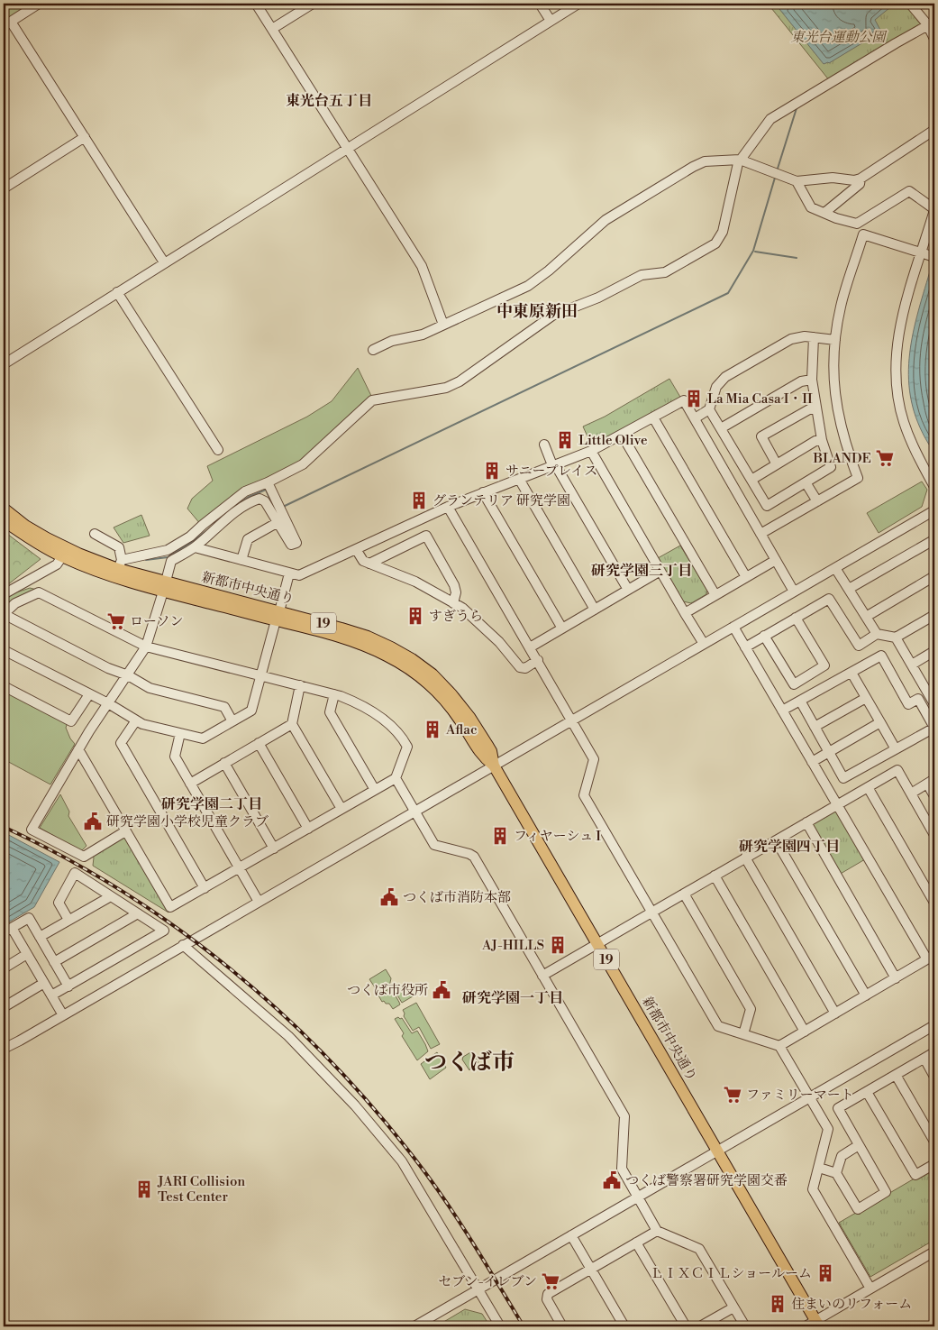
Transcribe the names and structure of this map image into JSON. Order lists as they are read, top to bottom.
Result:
{
  "streets": {
    "main road": ["新都市中央通り", "19"]
  },
  "districts": [
    "東光台五丁目",
    "中東原新田",
    "研究学園三丁目",
    "研究学園二丁目",
    "研究学園四丁目",
    "研究学園一丁目",
    "つくば市"
  ],
  "parks": ["東光台運動公園"],
  "places": {
    "building": [
      "La Mia Casa I・II",
      "Little Olive",
      "サニープレイス",
      "グランテリア 研究学園",
      "すぎうら",
      "Aflac",
      "フィヤーシュ I",
      "AJ-HILLS",
      "JARI Collision Test Center",
      "ＬＩＸＣＩＬショールーム",
      "住まいのリフォーム"
    ],
    "supermarket": [
      "BLANDE",
      "ローソン",
      "ファミリーマート",
      "セブン-イレブン"
    ],
    "public building": [
      "研究学園小学校児童クラブ",
      "つくば市消防本部",
      "つくば市役所",
      "つくば警察署研究学園交番"
    ]
  }
}
